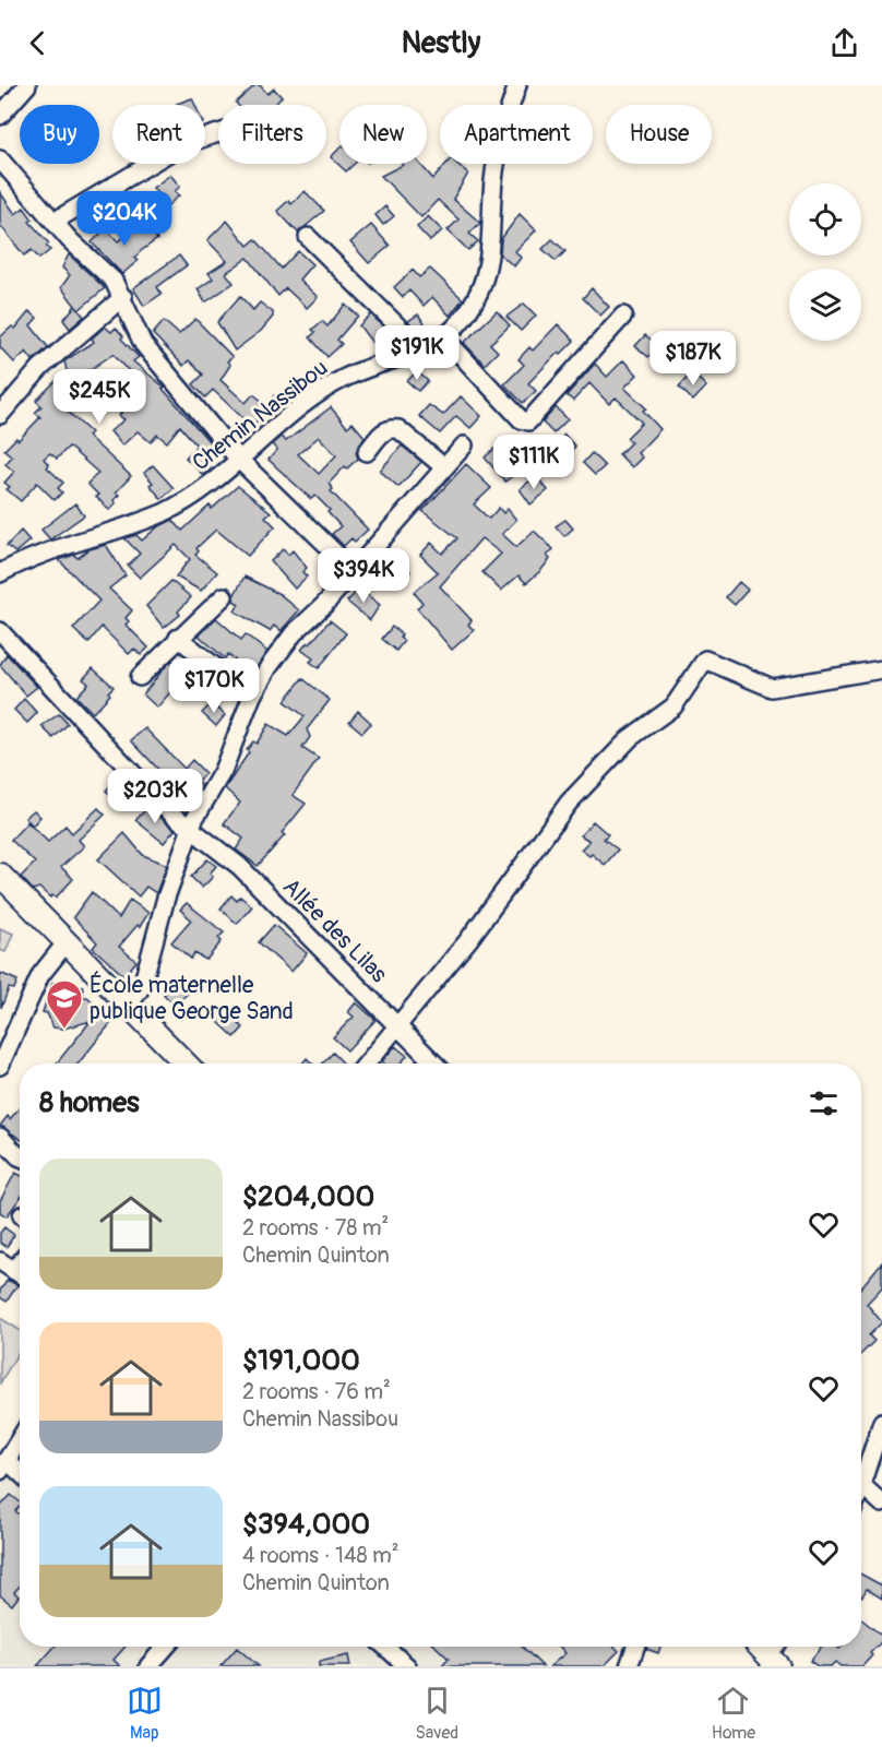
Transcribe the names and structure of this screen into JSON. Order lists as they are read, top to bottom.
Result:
{
  "streets": {
    "street": ["Chemin Nassibou", "Allée des Lilas"]
  },
  "places": {
    "school or university": ["École maternelle publique George Sand"]
  },
  "page": {
    "header": "Nestly",
    "chip": [
      "Buy",
      "Rent",
      "Filters",
      "New",
      "Apartment",
      "House"
    ],
    "price": [
      "$204K",
      "$191K",
      "$187K",
      "$245K",
      "$111K",
      "$394K",
      "$170K",
      "$203K"
    ],
    "heading": "8 homes",
    "list": [
      {
        "name": "$204,000",
        "note": "2 rooms · 78 m² · Chemin Quinton"
      },
      {
        "name": "$191,000",
        "note": "2 rooms · 76 m² · Chemin Nassibou"
      },
      {
        "name": "$394,000",
        "note": "4 rooms · 148 m² · Chemin Quinton"
      }
    ],
    "tabs": ["Map", "Saved", "Home"]
  }
}
